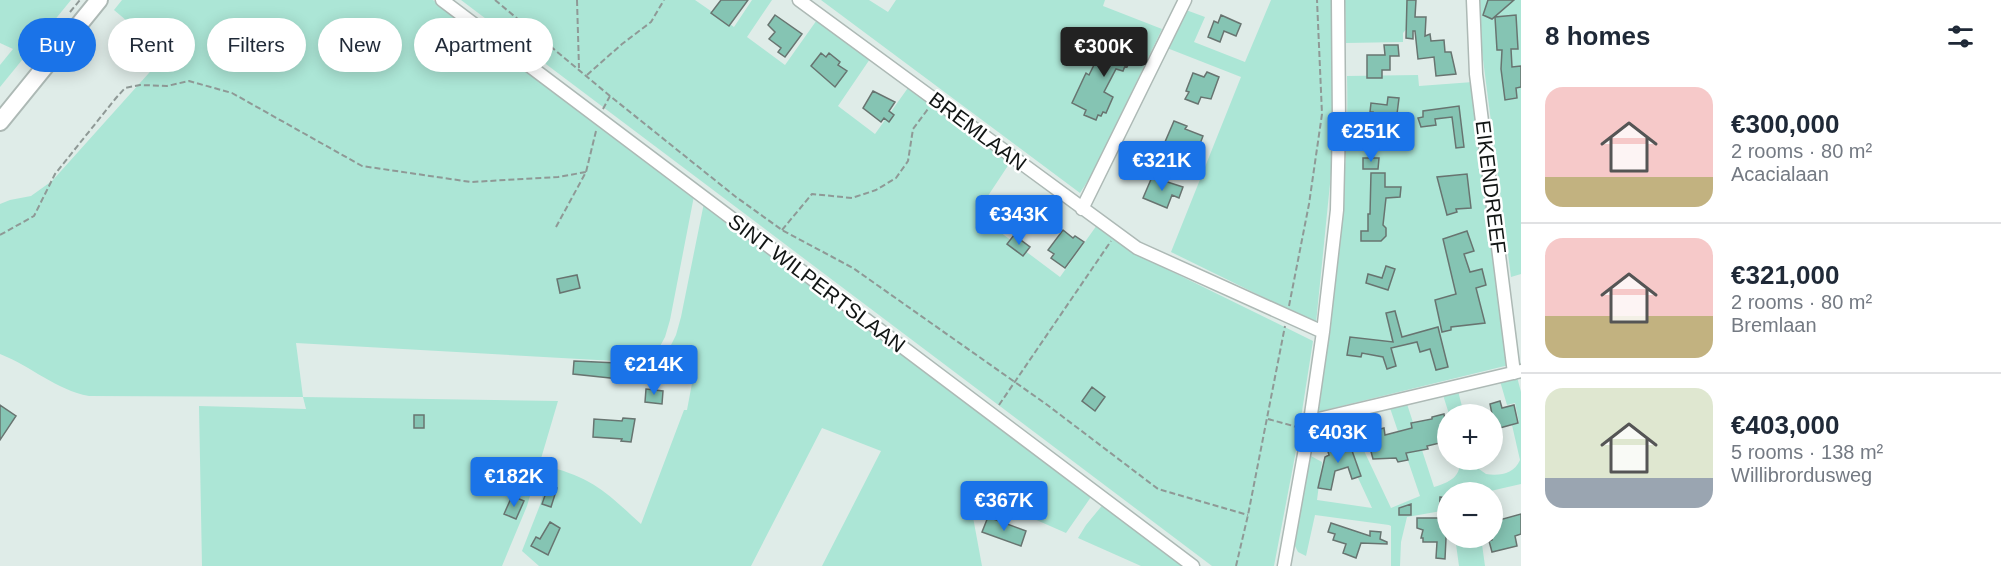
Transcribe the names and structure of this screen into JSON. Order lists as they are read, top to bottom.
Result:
{
  "streets": {
    "street": ["BREMLAAN", "EIKENDREEF", "SINT WILPERTSLAAN"]
  },
  "page": {
    "heading": "8 homes",
    "chip": [
      "Buy",
      "Rent",
      "Filters",
      "New",
      "Apartment"
    ],
    "price": [
      "€300K",
      "€251K",
      "€321K",
      "€343K",
      "€214K",
      "€403K",
      "€182K",
      "€367K"
    ],
    "list": [
      {
        "name": "€300,000",
        "note": "2 rooms · 80 m² · Acacialaan"
      },
      {
        "name": "€321,000",
        "note": "2 rooms · 80 m² · Bremlaan"
      },
      {
        "name": "€403,000",
        "note": "5 rooms · 138 m² · Willibrordusweg"
      }
    ],
    "map_buttons": ["+", "−"]
  }
}
